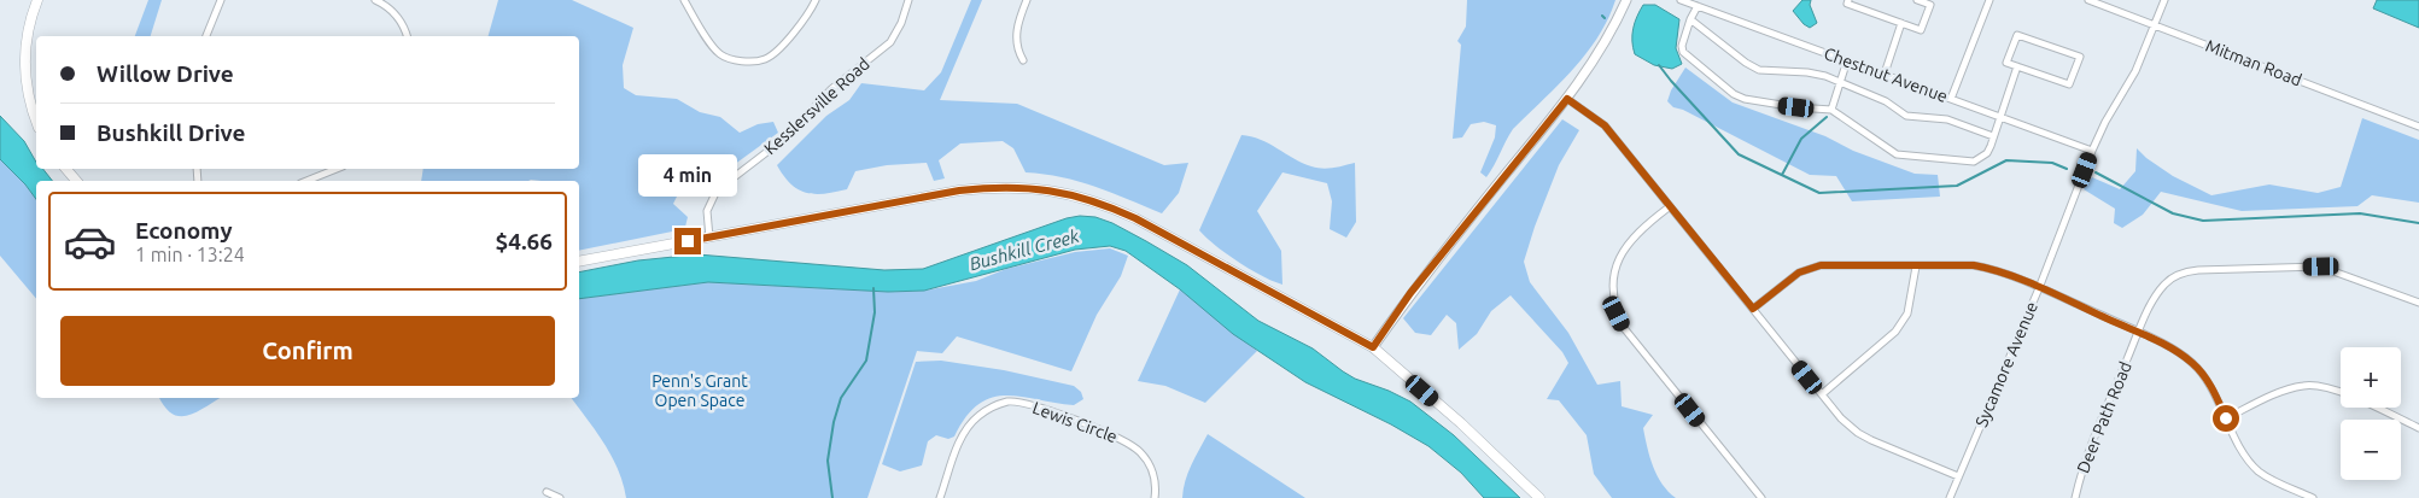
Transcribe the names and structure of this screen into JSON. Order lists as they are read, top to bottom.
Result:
{
  "streets": {
    "street": [
      "Mitman Road",
      "Chestnut Avenue",
      "Kesslersville Road",
      "Sycamore Avenue",
      "Deer Path Road",
      "Lewis Circle"
    ]
  },
  "crossings": [
    ["Mitman Road", "Sycamore Avenue"],
    ["Chestnut Avenue", "Sycamore Avenue"]
  ],
  "water": ["Bushkill Creek"],
  "parks": ["Penn's Grant Open Space"],
  "page": {
    "banner": ["Willow Drive", "Bushkill Drive"],
    "bubble": "4 min",
    "list": [
      {
        "name": "Economy",
        "note": "1 min · 13:24",
        "value": "$4.66"
      }
    ],
    "buttons": "Confirm",
    "map_buttons": ["+", "−"]
  }
}
